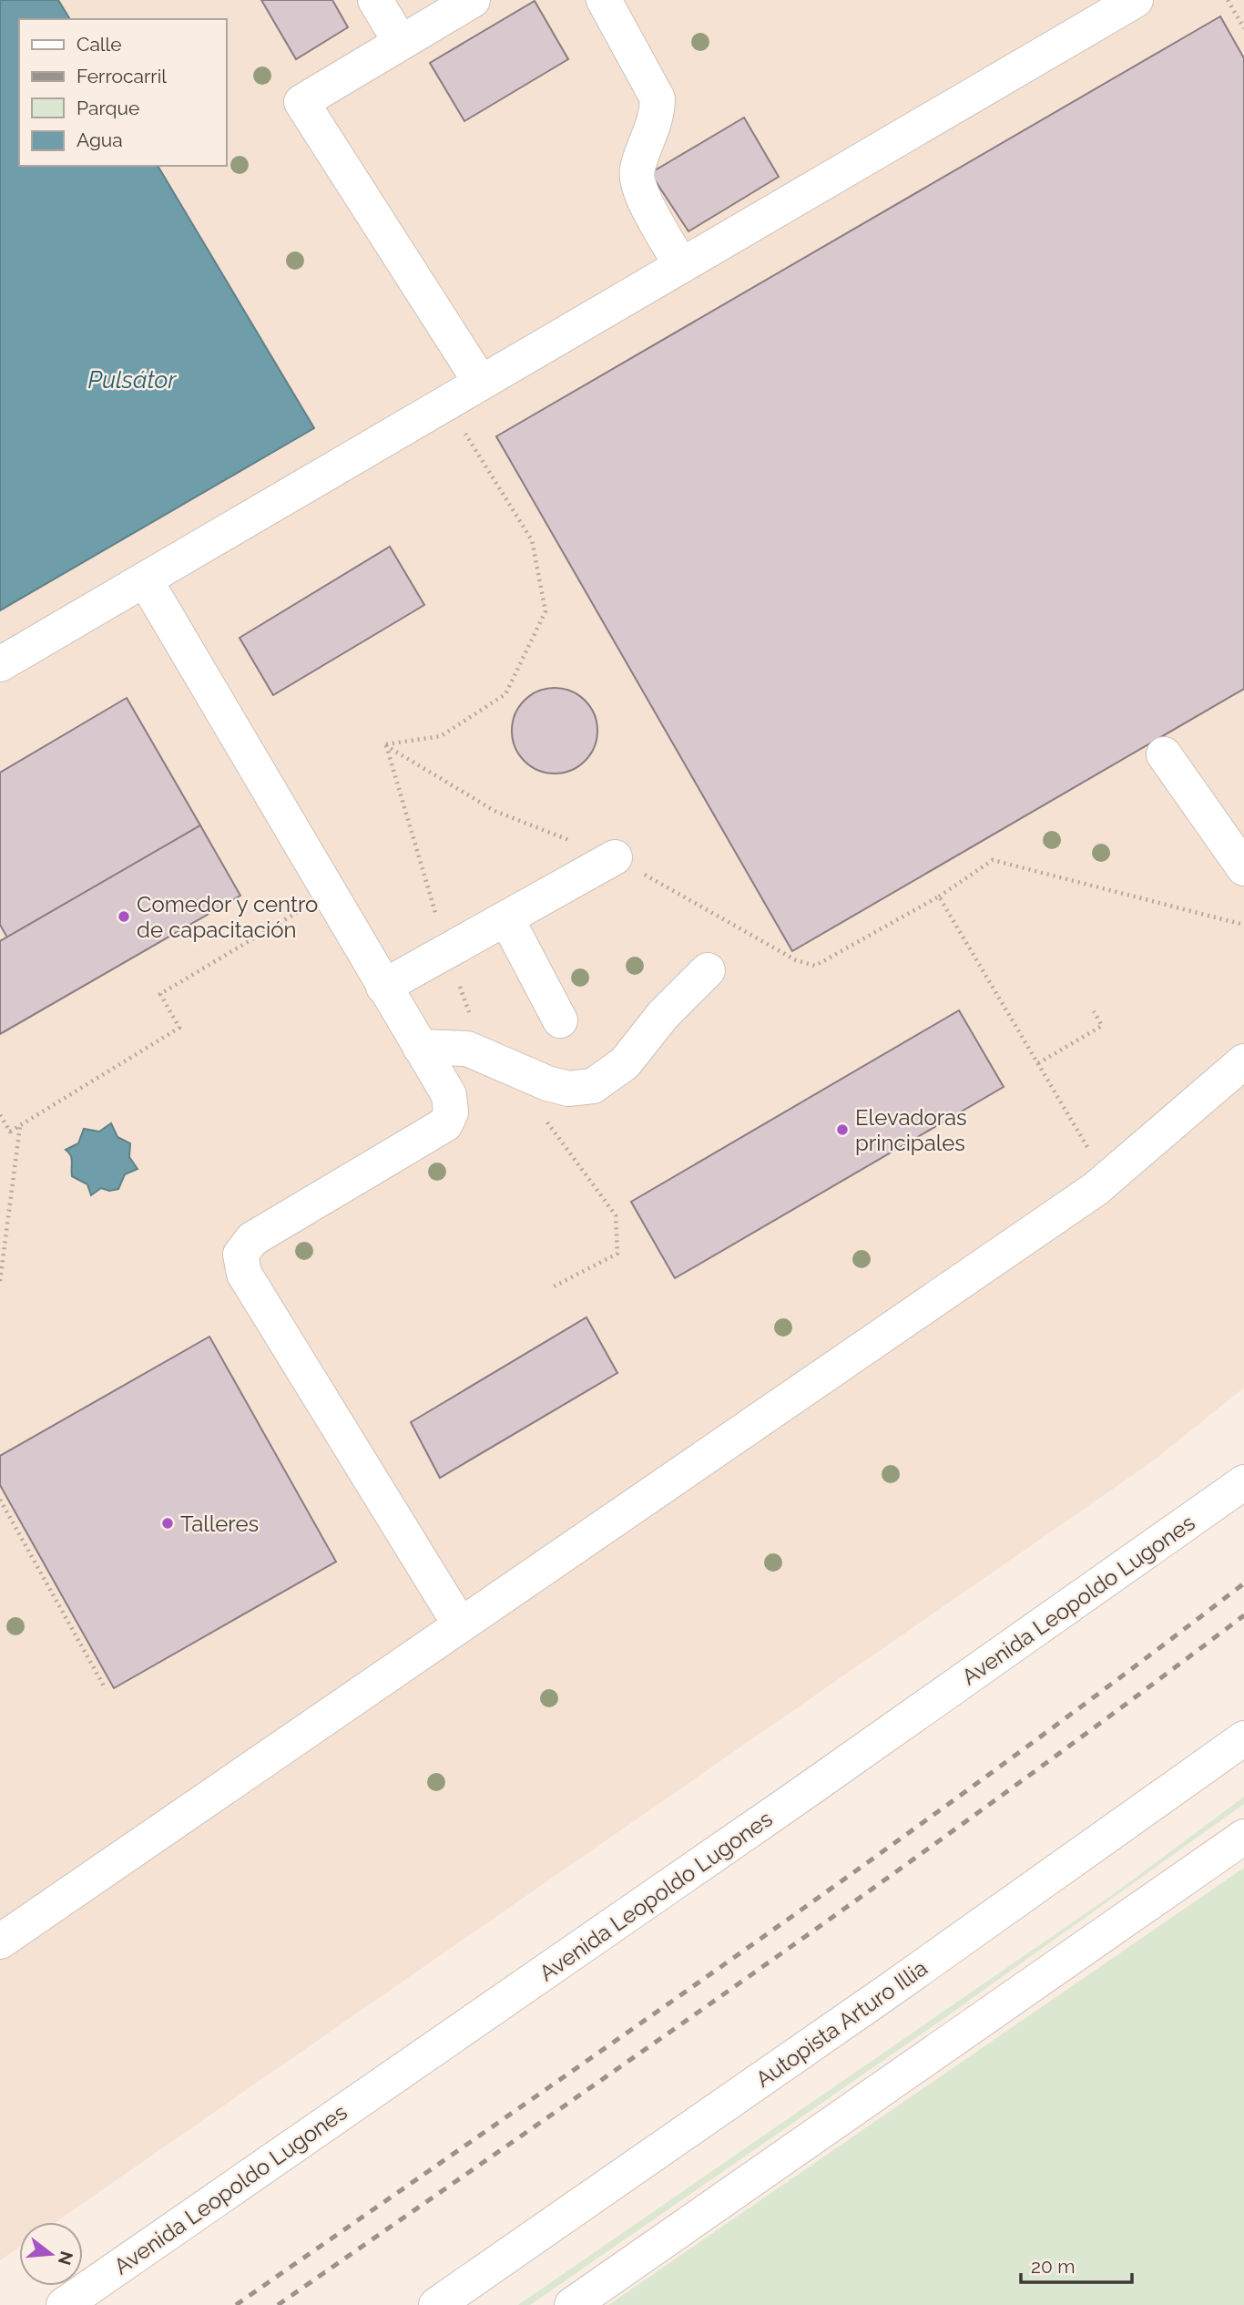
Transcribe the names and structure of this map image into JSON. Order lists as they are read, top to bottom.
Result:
{
  "streets": {
    "main road": ["Avenida Leopoldo Lugones", "Autopista Arturo Illia"]
  },
  "water": ["Pulsátor"],
  "places": ["Comedor y centro de capacitación", "Elevadoras principales", "Talleres"],
  "legend": [
    "Calle",
    "Ferrocarril",
    "Parque",
    "Agua"
  ],
  "scale_bar": "20 m",
  "north": "right"
}
